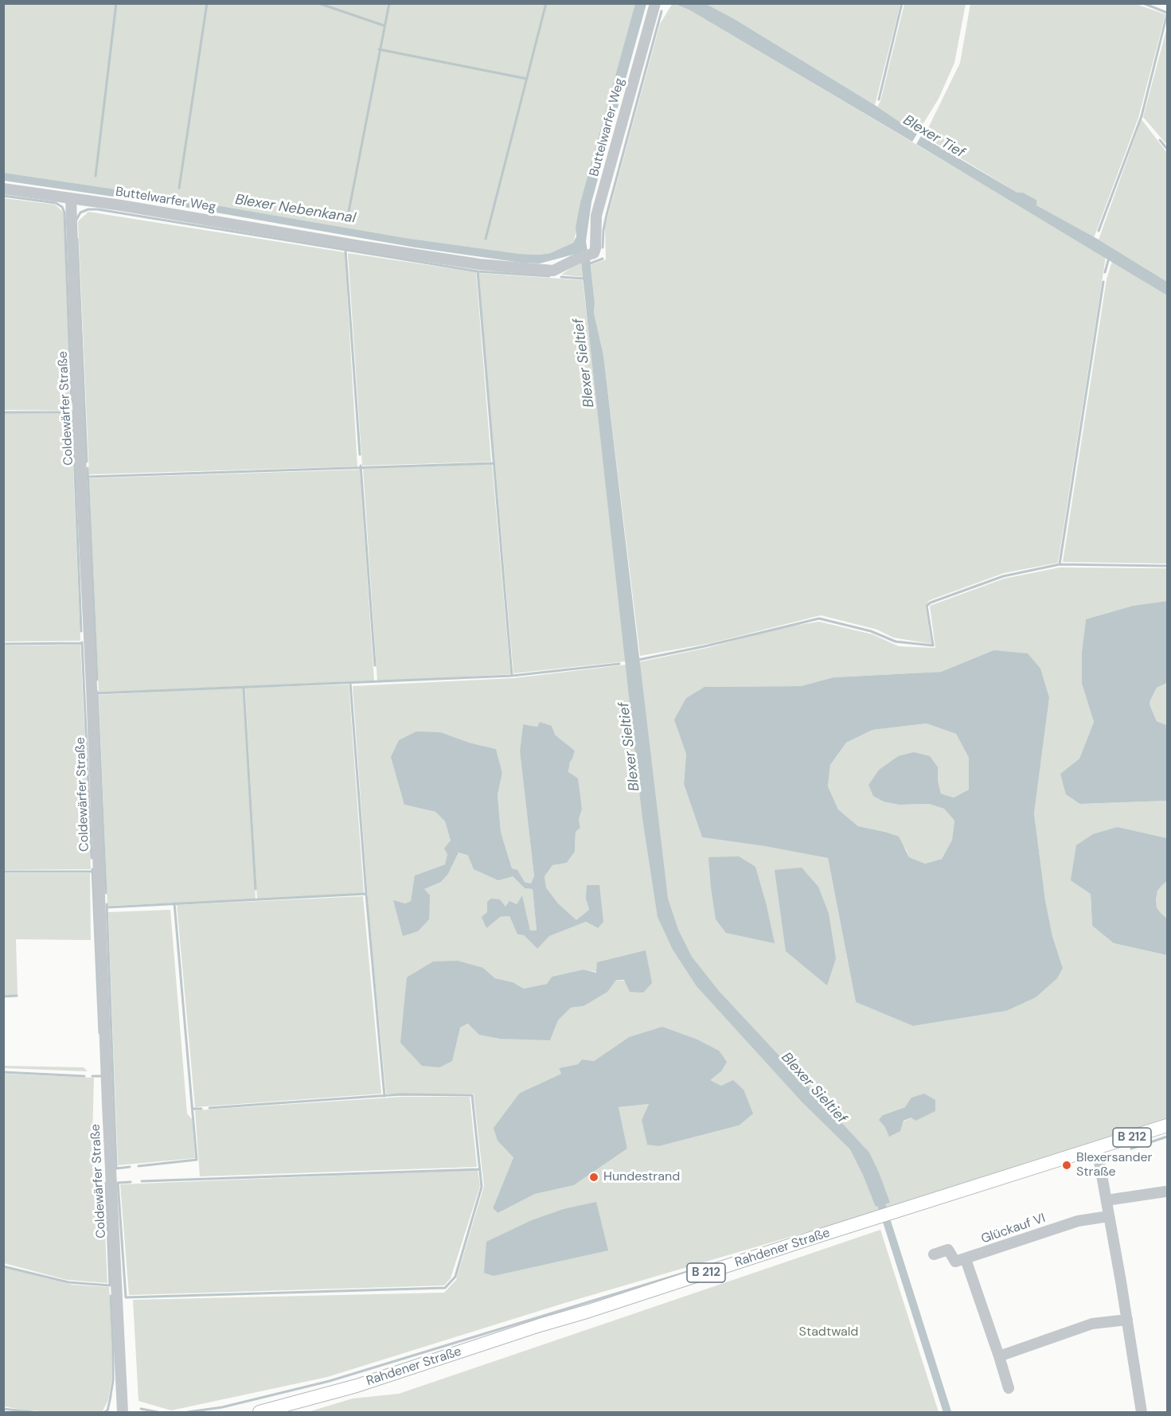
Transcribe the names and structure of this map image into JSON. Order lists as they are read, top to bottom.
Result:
{
  "streets": {
    "main road": ["B 212", "Rahdener Straße"],
    "street": ["Buttelwarfer Weg", "Coldewärfer Straße", "Glückauf VI"]
  },
  "crossings": [
    ["Buttelwarfer Weg", "Coldewärfer Straße"]
  ],
  "water": ["Blexer Tief", "Blexer Nebenkanal", "Blexer Sieltief"],
  "parks": ["Stadtwald"],
  "places": ["Blexersander Straße", "Hundestrand"]
}
